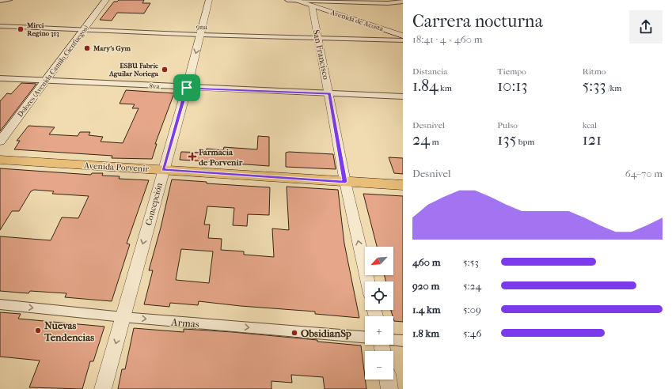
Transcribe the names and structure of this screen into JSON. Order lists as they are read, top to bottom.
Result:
{
  "streets": {
    "main road": ["Avenida de Acosta", "Dolores (Avenida Camilo Cienfuegos)", "Avenida Porvenir"],
    "street": [
      "9na",
      "San Francisco",
      "8va",
      "Concepción",
      "Armas"
    ]
  },
  "crossings": [
    ["Avenida de Acosta", "San Francisco"],
    ["9na", "San Francisco"],
    ["9na", "Dolores (Avenida Camilo Cienfuegos)"],
    ["9na", "Concepción"],
    ["San Francisco", "8va"],
    ["San Francisco", "Avenida Porvenir"],
    ["Dolores (Avenida Camilo Cienfuegos)", "8va"],
    ["8va", "Concepción"],
    ["Avenida Porvenir", "Concepción"],
    ["Concepción", "Armas"]
  ],
  "one_way": ["San Francisco", "Concepción", "Armas"],
  "places": {
    "other": [
      "Mirci Regino 313",
      "Mary’s Gym",
      "ESBU Fabric Aguilar Noriega",
      "Nuevas Tendencias",
      "ObsidianSp"
    ],
    "health": ["Farmacia de Porvenir"]
  },
  "north": "bottom left",
  "page": {
    "heading": ["Carrera nocturna", "18:41 · 4 × 460 m"],
    "stats": [
      ["Distancia", "1.84 km"],
      ["Tiempo", "10:13"],
      ["Ritmo", "5:33 /km"],
      ["Desnivel", "24 m"],
      ["Pulso", "135 bpm"],
      ["kcal", "121"]
    ],
    "chart": ["Desnivel", "64–70 m"],
    "map_buttons": ["+", "−"],
    "list": [
      {
        "name": "460 m",
        "note": "5:53"
      },
      {
        "name": "920 m",
        "note": "5:24"
      },
      {
        "name": "1.4 km",
        "note": "5:09"
      },
      {
        "name": "1.8 km",
        "note": "5:46"
      }
    ]
  }
}
